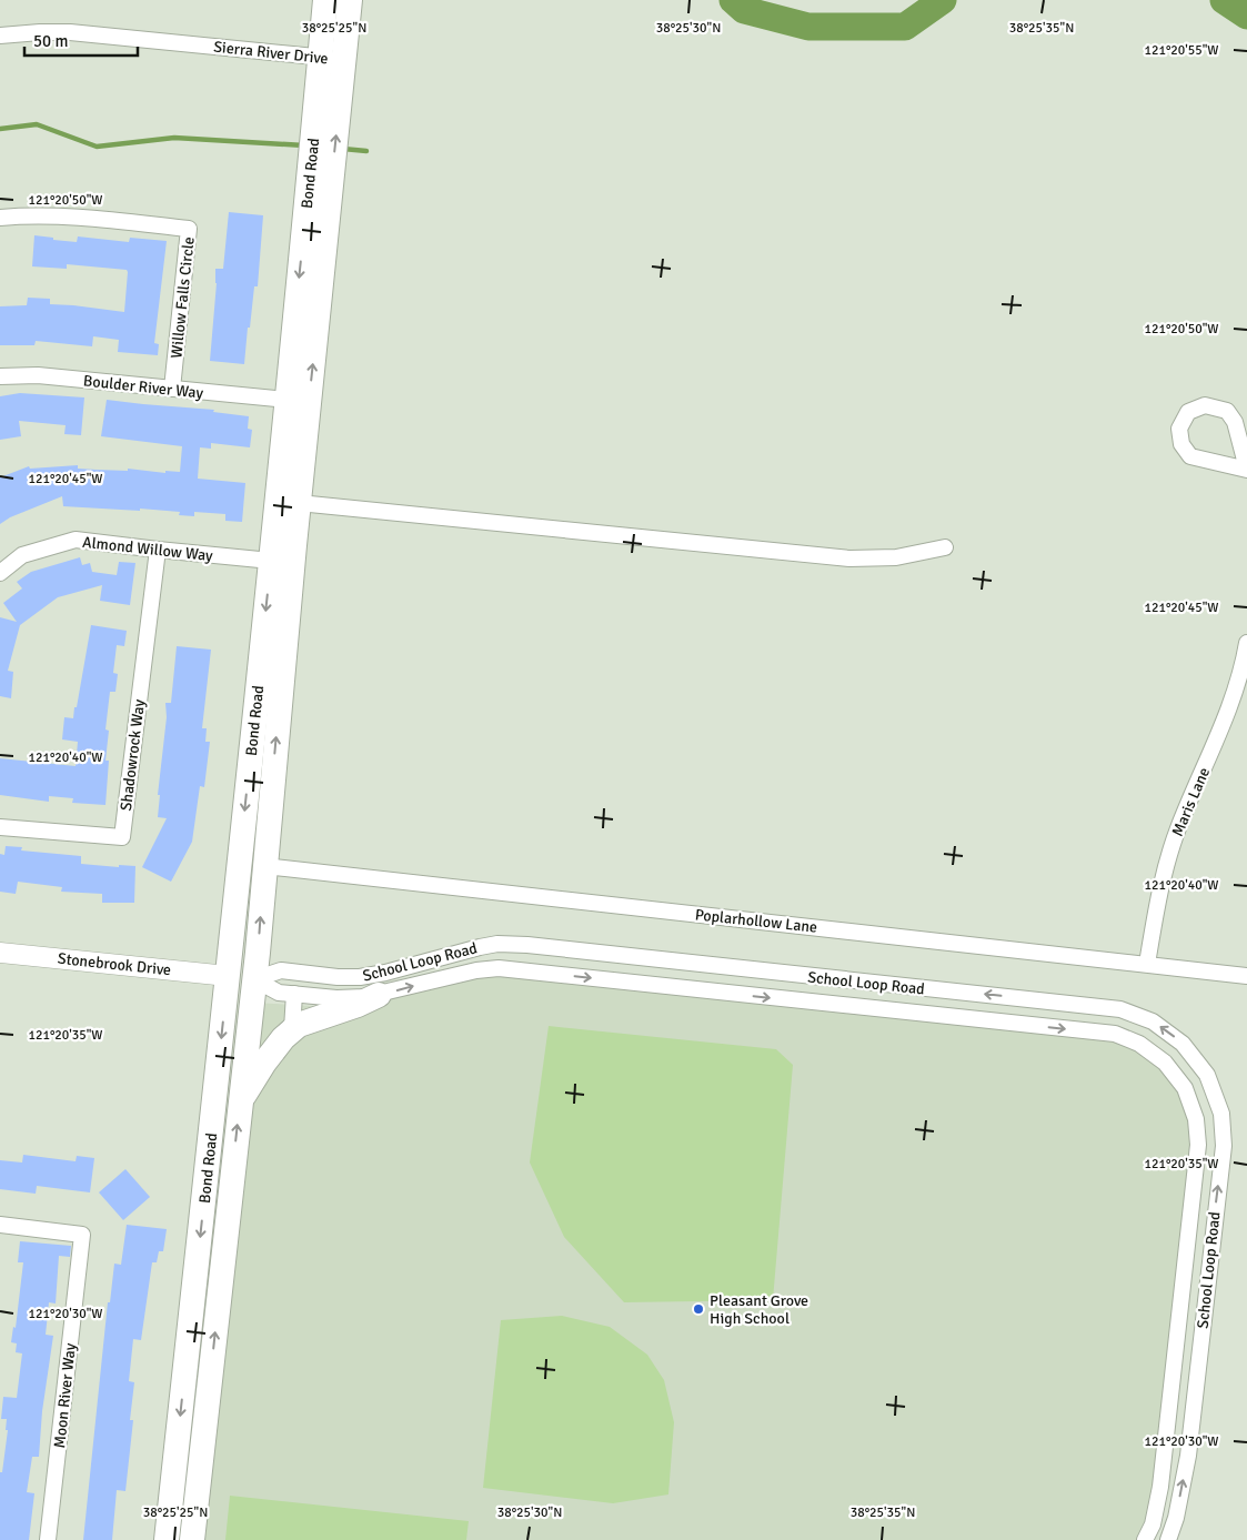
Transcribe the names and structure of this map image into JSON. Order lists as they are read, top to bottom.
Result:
{
  "streets": {
    "main road": ["Bond Road"],
    "street": [
      "Sierra River Drive",
      "Willow Falls Circle",
      "Boulder River Way",
      "Almond Willow Way",
      "Shadowrock Way",
      "Maris Lane",
      "Poplarhollow Lane",
      "School Loop Road",
      "Stonebrook Drive",
      "Moon River Way"
    ]
  },
  "crossings": [
    ["Sierra River Drive", "Bond Road"],
    ["Bond Road", "Boulder River Way"],
    ["Bond Road", "Almond Willow Way"],
    ["Bond Road", "Poplarhollow Lane"],
    ["Bond Road", "School Loop Road"],
    ["Bond Road", "Stonebrook Drive"],
    ["Willow Falls Circle", "Boulder River Way"],
    ["Almond Willow Way", "Shadowrock Way"],
    ["Maris Lane", "Poplarhollow Lane"]
  ],
  "places": ["Pleasant Grove High School"],
  "scale_bar": "50 m",
  "coordinates": [
    "38°25'25\"N",
    "38°25'30\"N",
    "38°25'35\"N",
    "121°20'55\"W",
    "121°20'50\"W",
    "121°20'45\"W",
    "121°20'40\"W",
    "121°20'35\"W",
    "121°20'30\"W"
  ]
}
